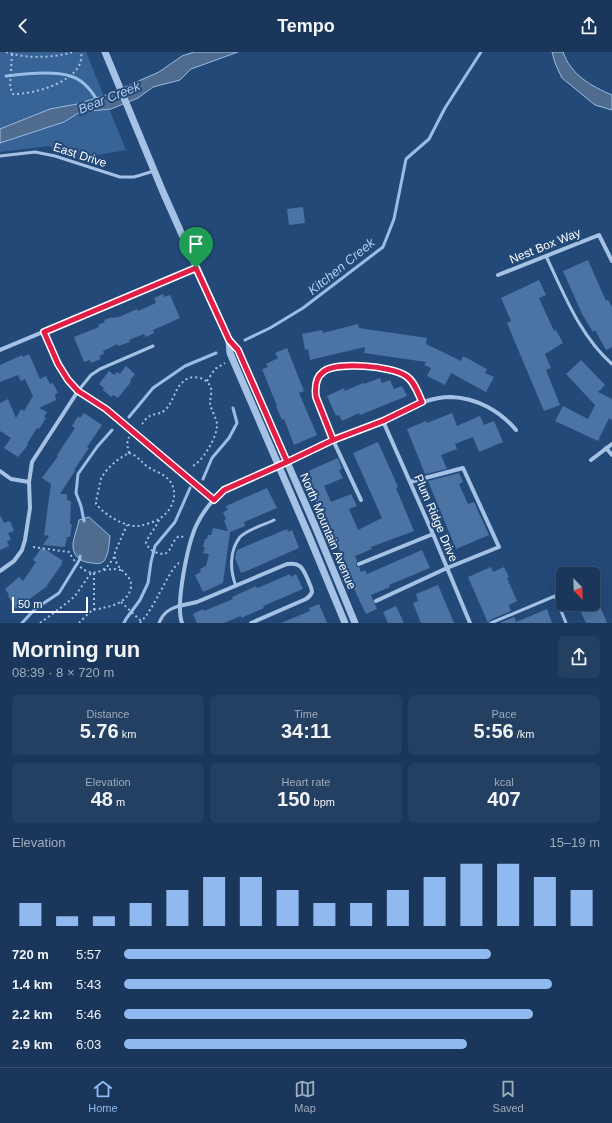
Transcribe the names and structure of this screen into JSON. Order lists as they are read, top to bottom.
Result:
{
  "streets": {
    "street": ["Nest Box Way", "Plum Ridge Drive", "North Mountain Avenue"],
    "lane": ["East Drive"]
  },
  "crossings": [
    ["East Drive", "North Mountain Avenue"]
  ],
  "water": ["Bear Creek", "Kitchen Creek"],
  "scale_bar": "50 m",
  "north": "bottom right",
  "page": {
    "header": "Tempo",
    "scale": "50 m",
    "heading": ["Morning run", "08:39 · 8 × 720 m"],
    "stats": [
      ["Distance", "5.76 km"],
      ["Time", "34:11"],
      ["Pace", "5:56 /km"],
      ["Elevation", "48 m"],
      ["Heart rate", "150 bpm"],
      ["kcal", "407"]
    ],
    "chart": ["Elevation", "15–19 m"],
    "list": [
      {
        "name": "720 m",
        "note": "5:57"
      },
      {
        "name": "1.4 km",
        "note": "5:43"
      },
      {
        "name": "2.2 km",
        "note": "5:46"
      },
      {
        "name": "2.9 km",
        "note": "6:03"
      }
    ],
    "tabs": ["Home", "Map", "Saved"]
  }
}
